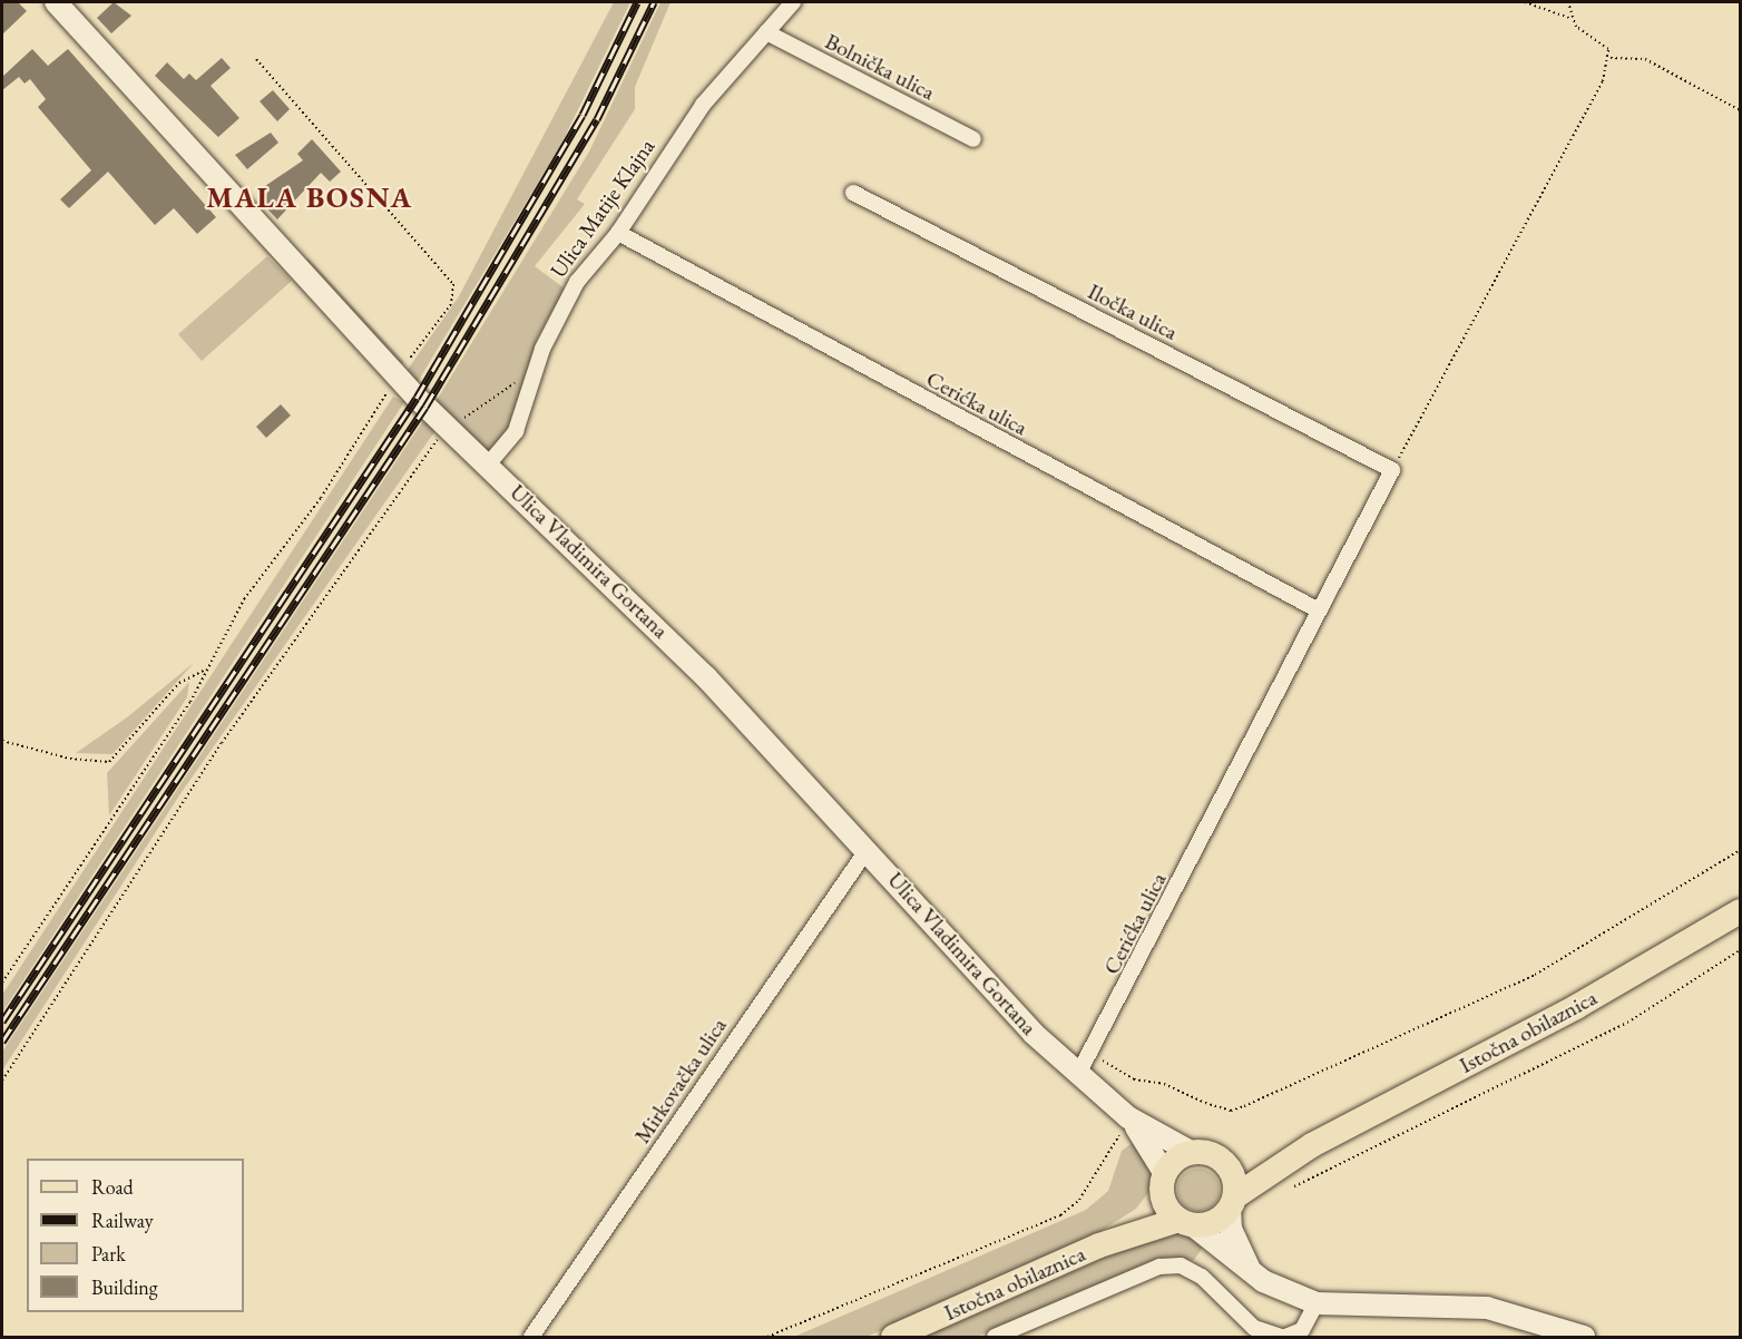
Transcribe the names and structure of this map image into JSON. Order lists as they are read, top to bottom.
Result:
{
  "streets": {
    "main road": ["Ulica Vladimira Gortana", "Istočna obilaznica"],
    "street": [
      "Bolnička ulica",
      "Ulica Matije Klajna",
      "Iločka ulica",
      "Cerićka ulica",
      "Mirkovačka ulica"
    ]
  },
  "crossings": [
    ["Bolnička ulica", "Ulica Matije Klajna"],
    ["Ulica Matije Klajna", "Cerićka ulica"],
    ["Ulica Matije Klajna", "Ulica Vladimira Gortana"],
    ["Iločka ulica", "Cerićka ulica"],
    ["Cerićka ulica", "Ulica Vladimira Gortana"],
    ["Ulica Vladimira Gortana", "Istočna obilaznica"],
    ["Ulica Vladimira Gortana", "Mirkovačka ulica"]
  ],
  "districts": ["MALA BOSNA"],
  "legend": [
    "Road",
    "Railway",
    "Park",
    "Building"
  ]
}
